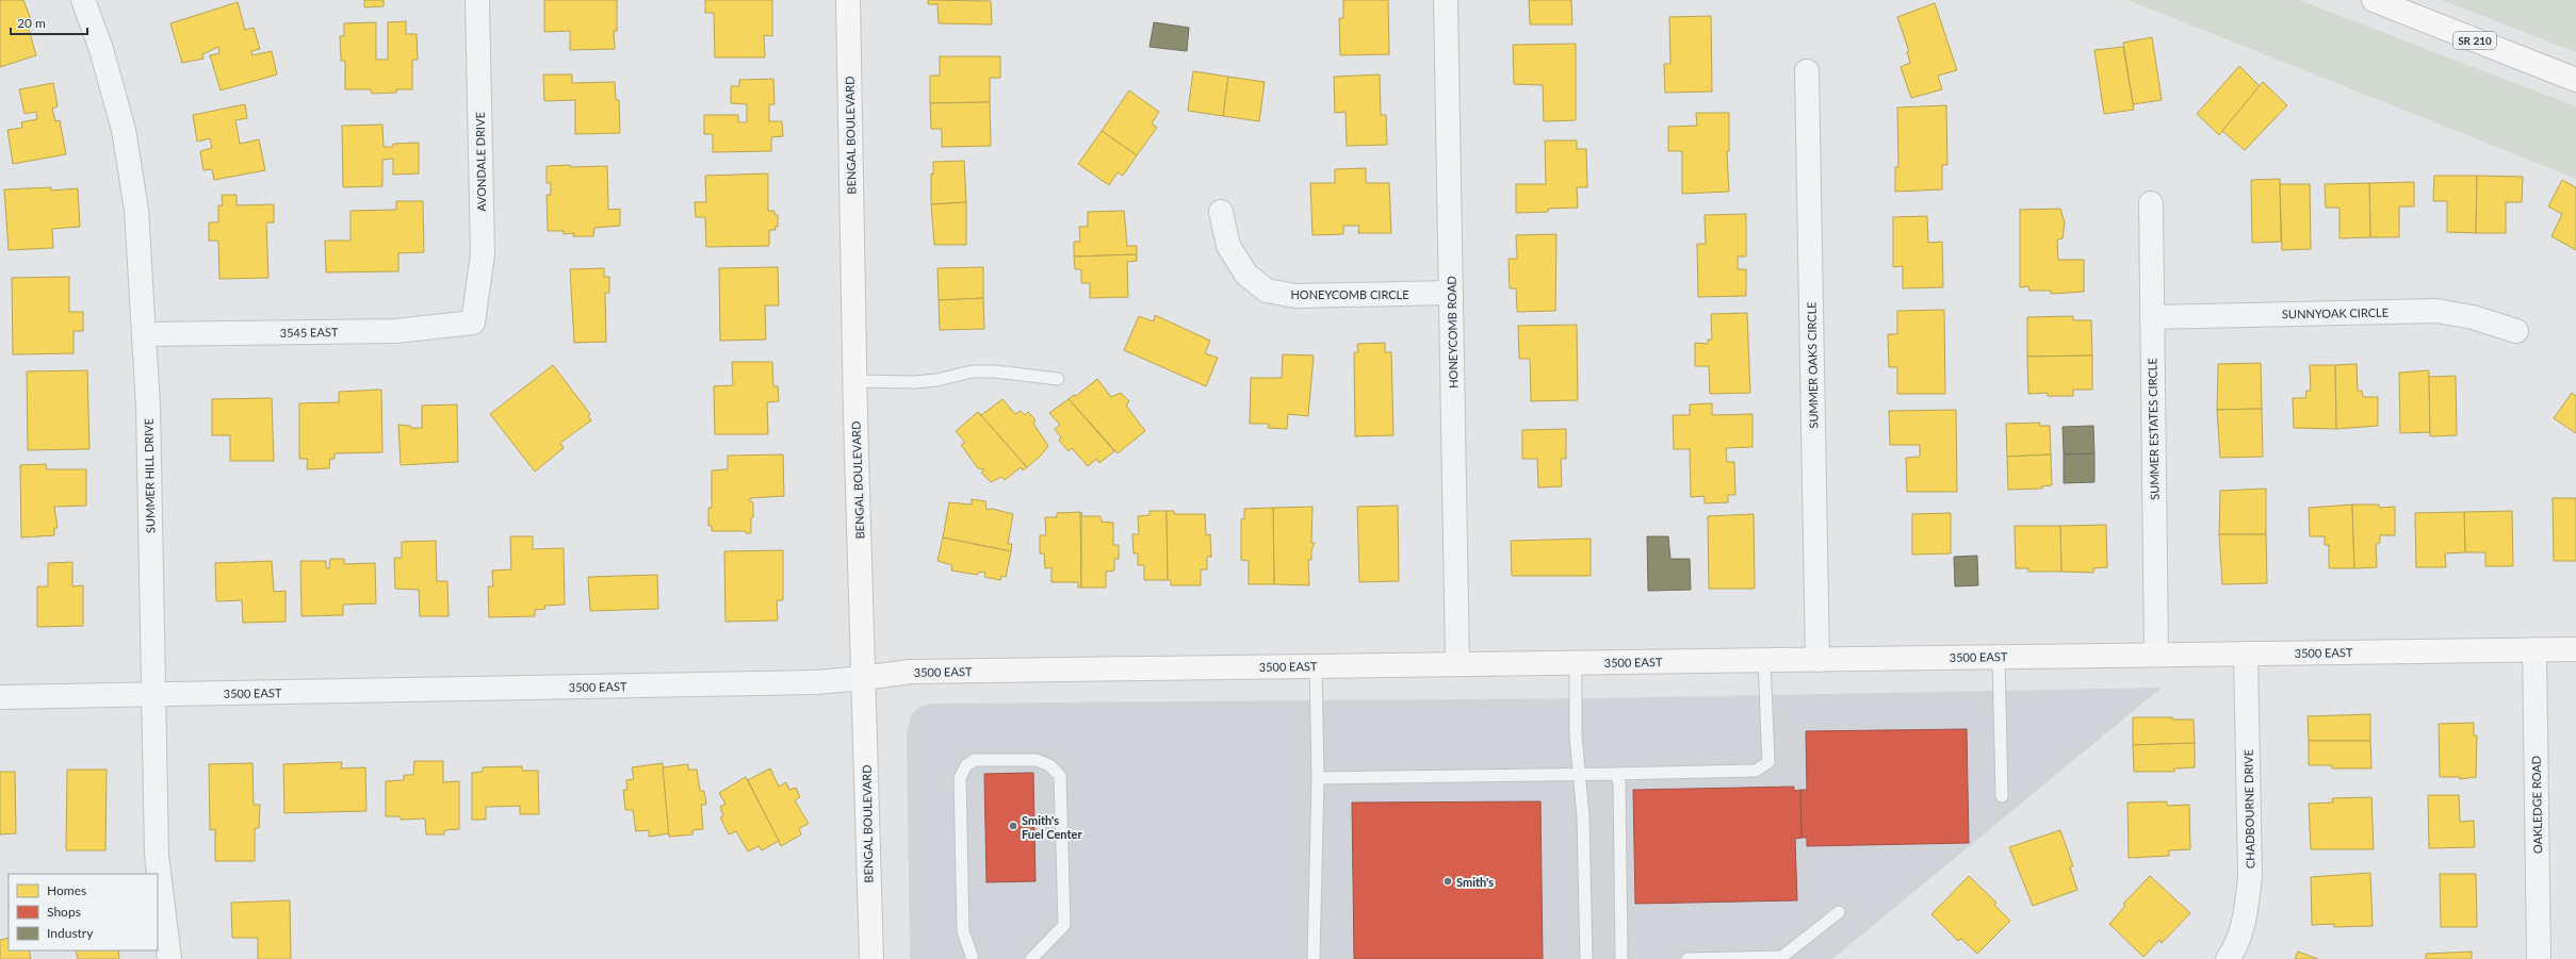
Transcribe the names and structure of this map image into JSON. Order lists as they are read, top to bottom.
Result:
{
  "streets": {
    "main road": ["SR 210", "BENGAL BOULEVARD", "3500 EAST"],
    "street": [
      "AVONDALE DRIVE",
      "HONEYCOMB CIRCLE",
      "SUNNYOAK CIRCLE",
      "3545 EAST",
      "HONEYCOMB ROAD",
      "SUMMER OAKS CIRCLE",
      "SUMMER ESTATES CIRCLE",
      "SUMMER HILL DRIVE",
      "OAKLEDGE ROAD",
      "CHADBOURNE DRIVE"
    ]
  },
  "crossings": [
    ["BENGAL BOULEVARD", "3500 EAST"],
    ["AVONDALE DRIVE", "3545 EAST"],
    ["HONEYCOMB CIRCLE", "HONEYCOMB ROAD"],
    ["SUNNYOAK CIRCLE", "SUMMER ESTATES CIRCLE"],
    ["3545 EAST", "SUMMER HILL DRIVE"],
    ["HONEYCOMB ROAD", "3500 EAST"],
    ["SUMMER OAKS CIRCLE", "3500 EAST"],
    ["SUMMER ESTATES CIRCLE", "3500 EAST"],
    ["SUMMER HILL DRIVE", "3500 EAST"],
    ["3500 EAST", "OAKLEDGE ROAD"],
    ["3500 EAST", "CHADBOURNE DRIVE"]
  ],
  "places": ["Smith's Fuel Center", "Smith's"],
  "legend": ["Homes", "Shops", "Industry"],
  "scale_bar": "20 m"
}
